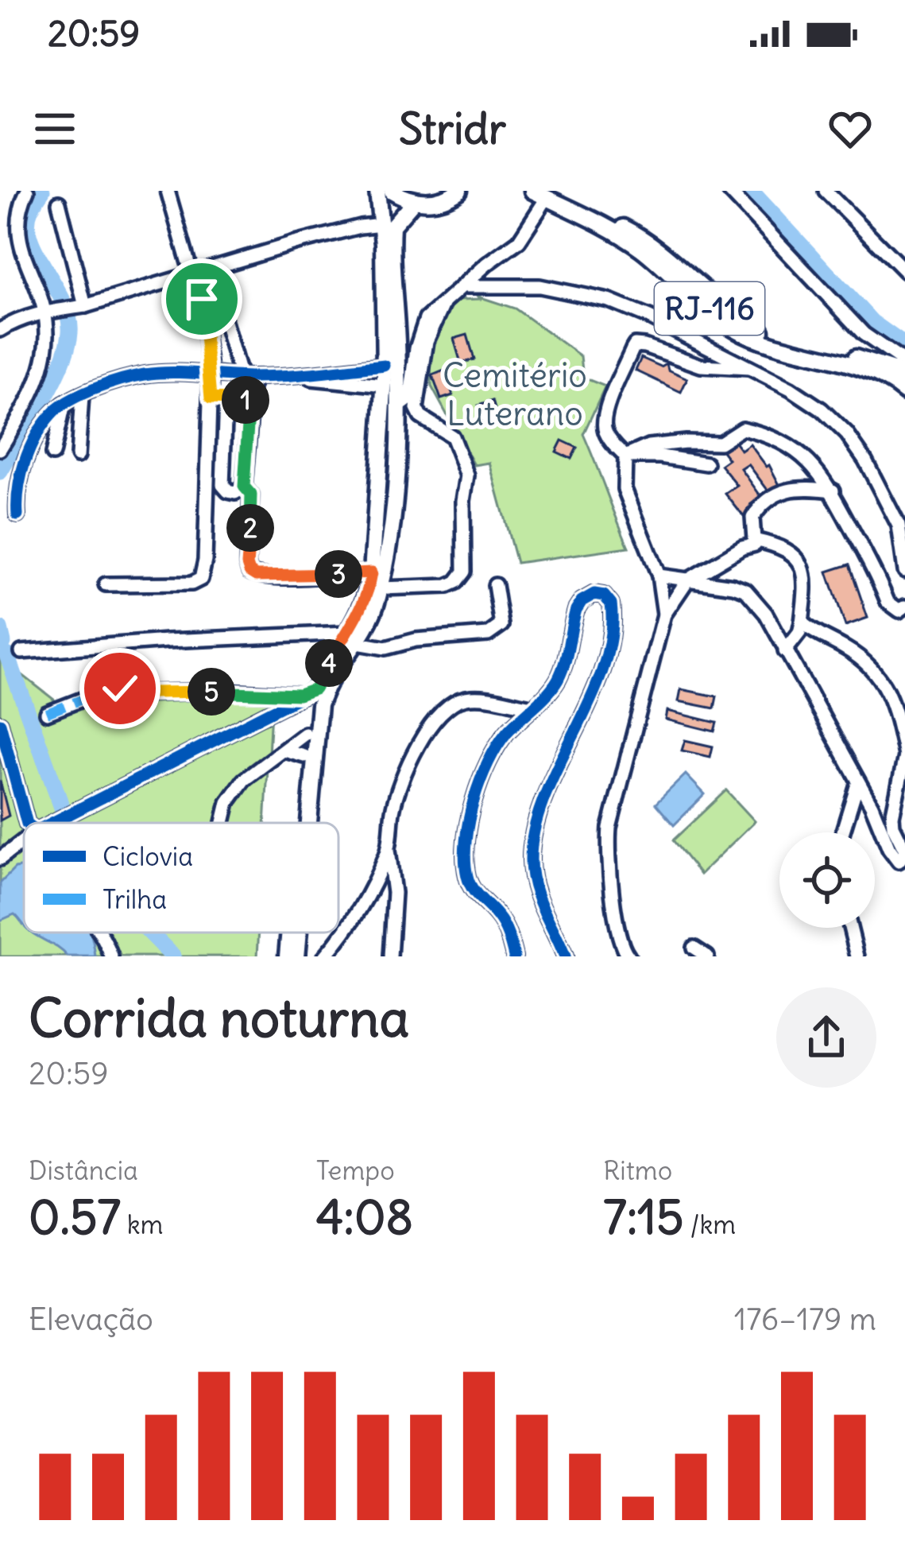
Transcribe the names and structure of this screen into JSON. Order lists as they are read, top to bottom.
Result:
{
  "streets": {
    "main road": ["RJ-116"]
  },
  "parks": ["Cemitério Luterano"],
  "legend": ["Ciclovia", "Trilha"],
  "page": {
    "status": "20:59",
    "header": "Stridr",
    "pins": [
      "1",
      "2",
      "3",
      "4",
      "5"
    ],
    "heading": ["Corrida noturna", "20:59"],
    "stats": [
      ["Distância", "0.57 km"],
      ["Tempo", "4:08"],
      ["Ritmo", "7:15 /km"]
    ],
    "chart": ["Elevação", "176–179 m"]
  }
}
